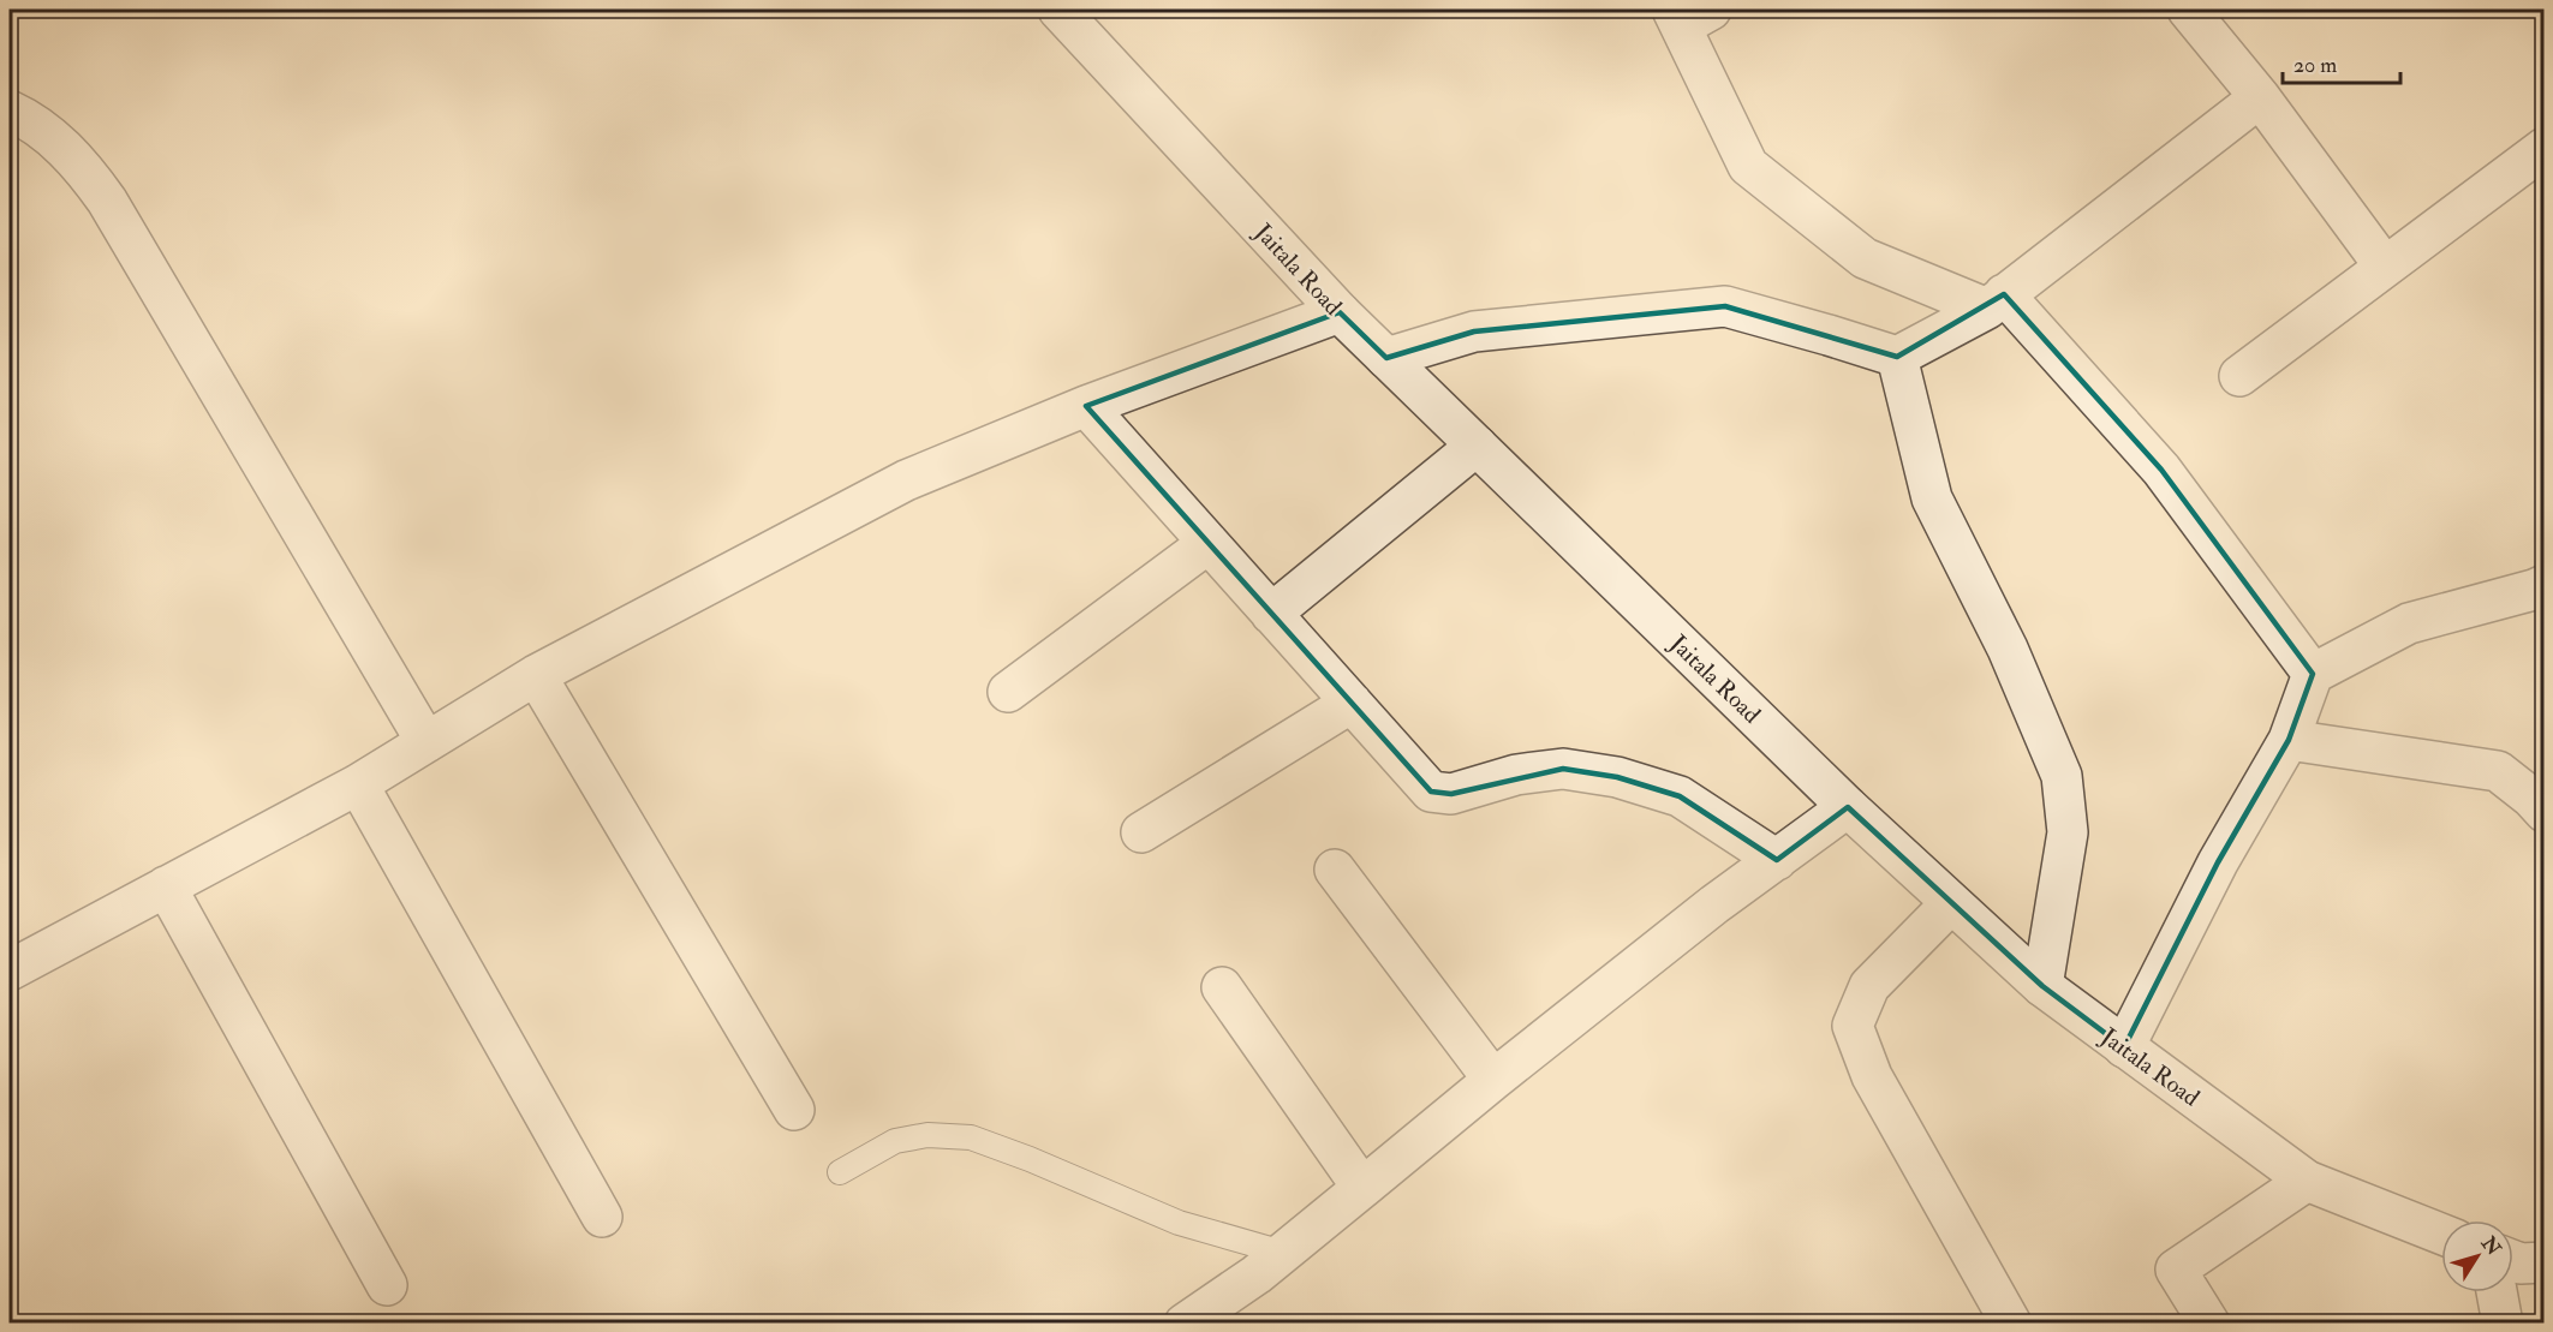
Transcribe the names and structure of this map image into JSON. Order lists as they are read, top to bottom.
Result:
{
  "streets": {
    "street": ["Jaitala Road"]
  },
  "scale_bar": "20 m",
  "north": "top right"
}
